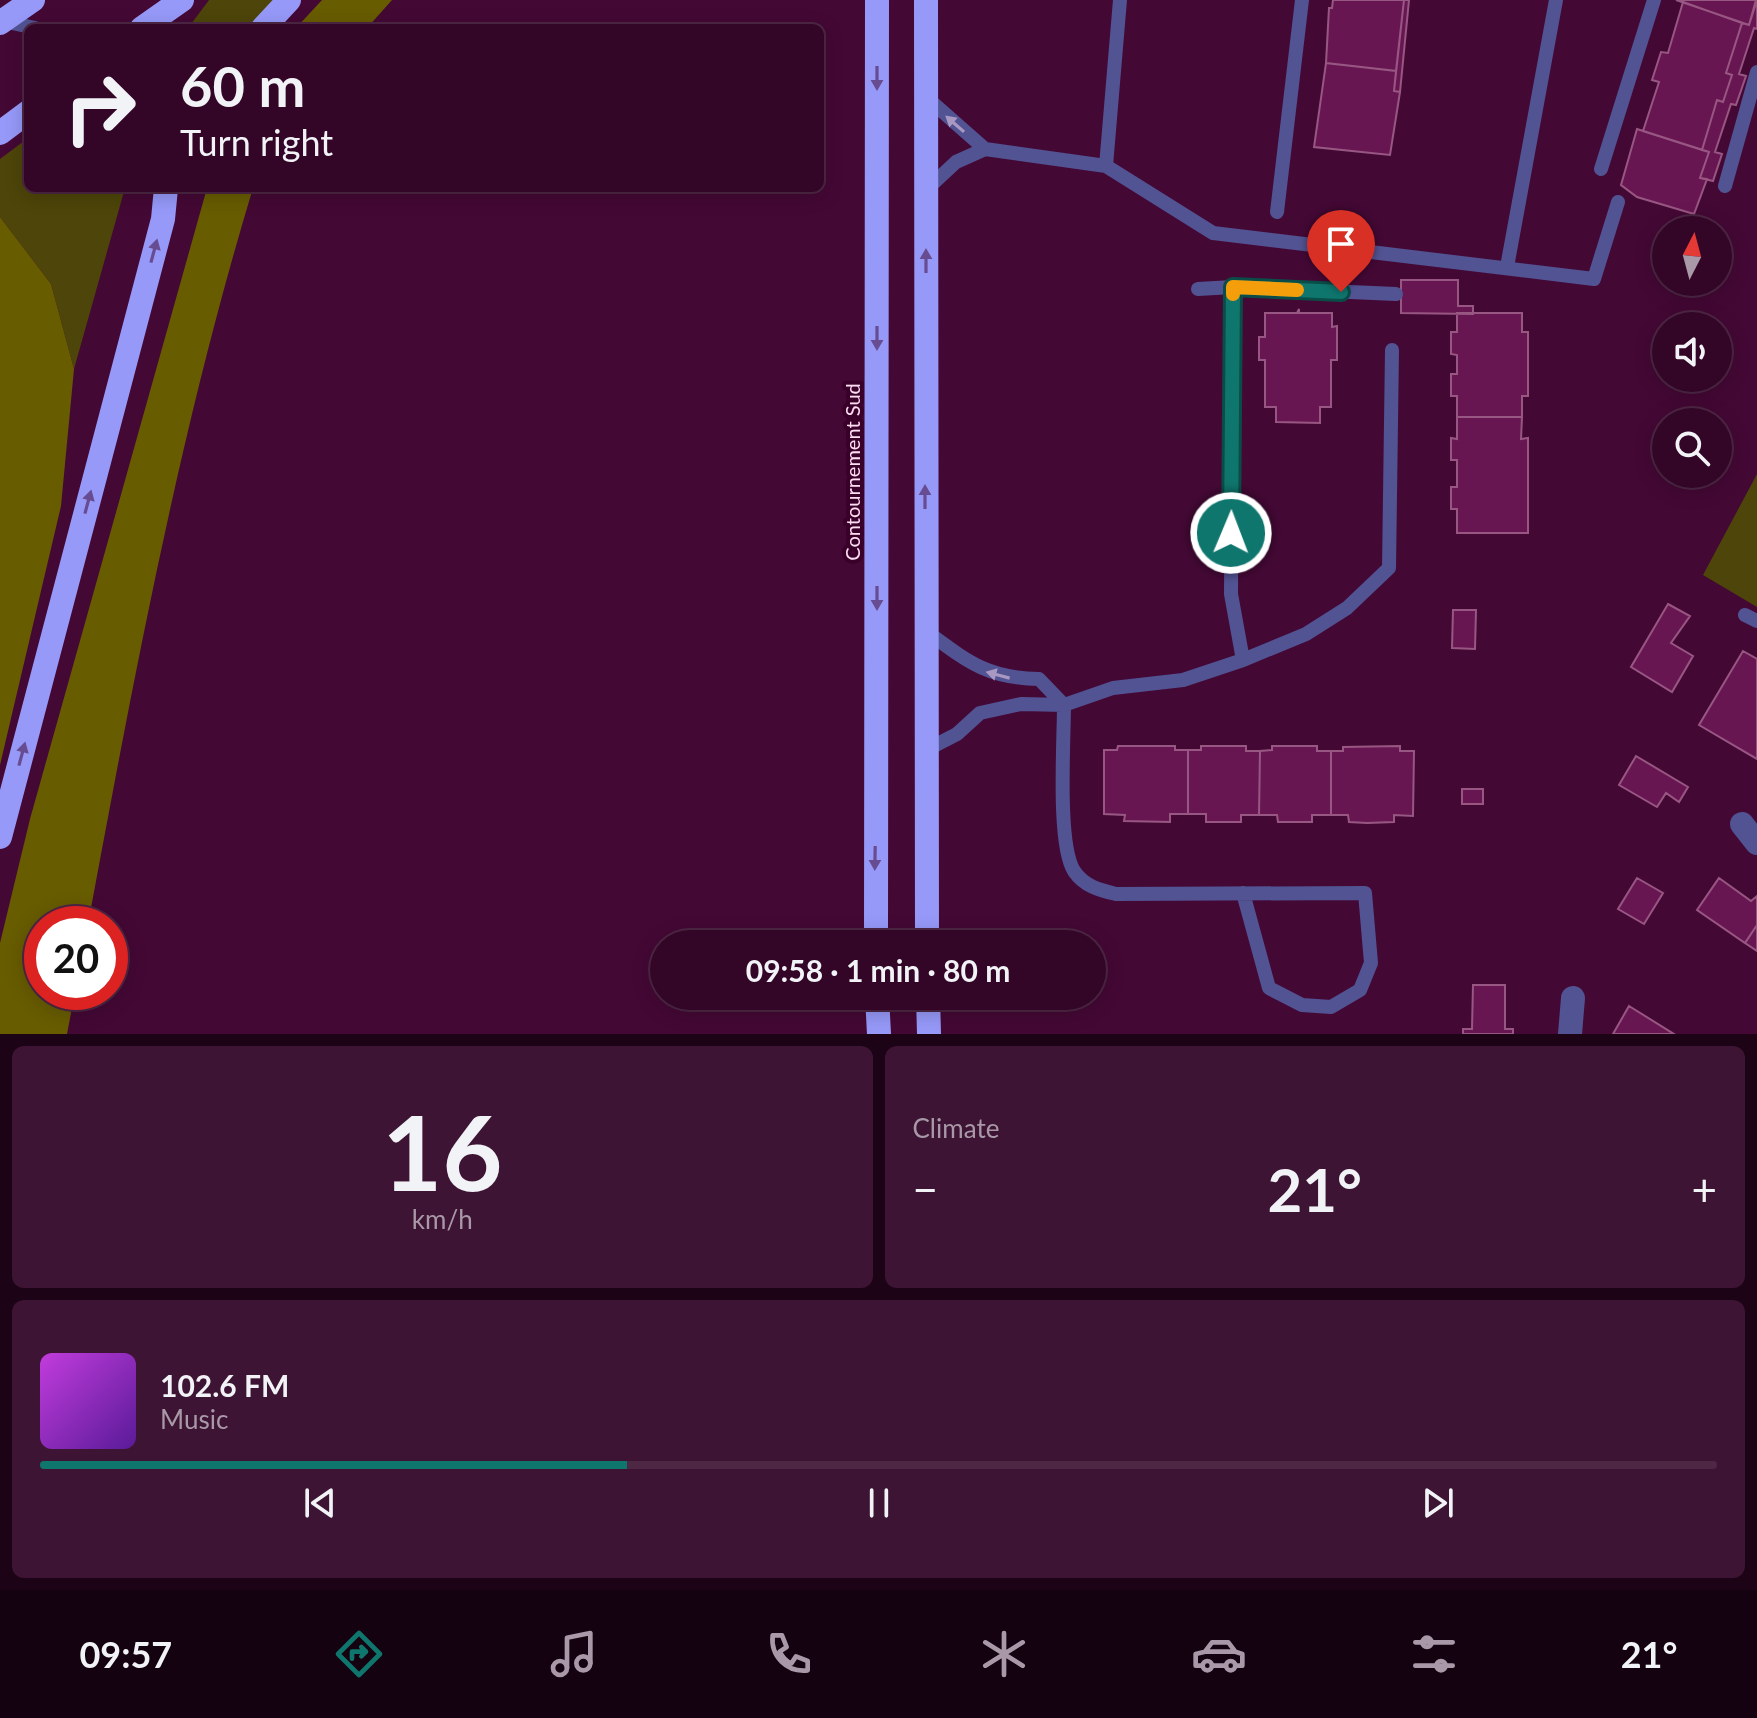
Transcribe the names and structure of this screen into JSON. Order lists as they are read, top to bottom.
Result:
{
  "streets": {
    "highway": ["Contournement Sud"]
  },
  "north": "top",
  "page": {
    "turn": ["60 m", "Turn right"],
    "limit": "20",
    "trip": "09:58 · 1 min · 80 m",
    "tile": [
      ["16", "km/h"],
      "Climate"
    ],
    "heat": ["−", "21°", "+"],
    "song": ["102.6 FM", "Music"],
    "tabs": ["09:57", "21°"]
  }
}
